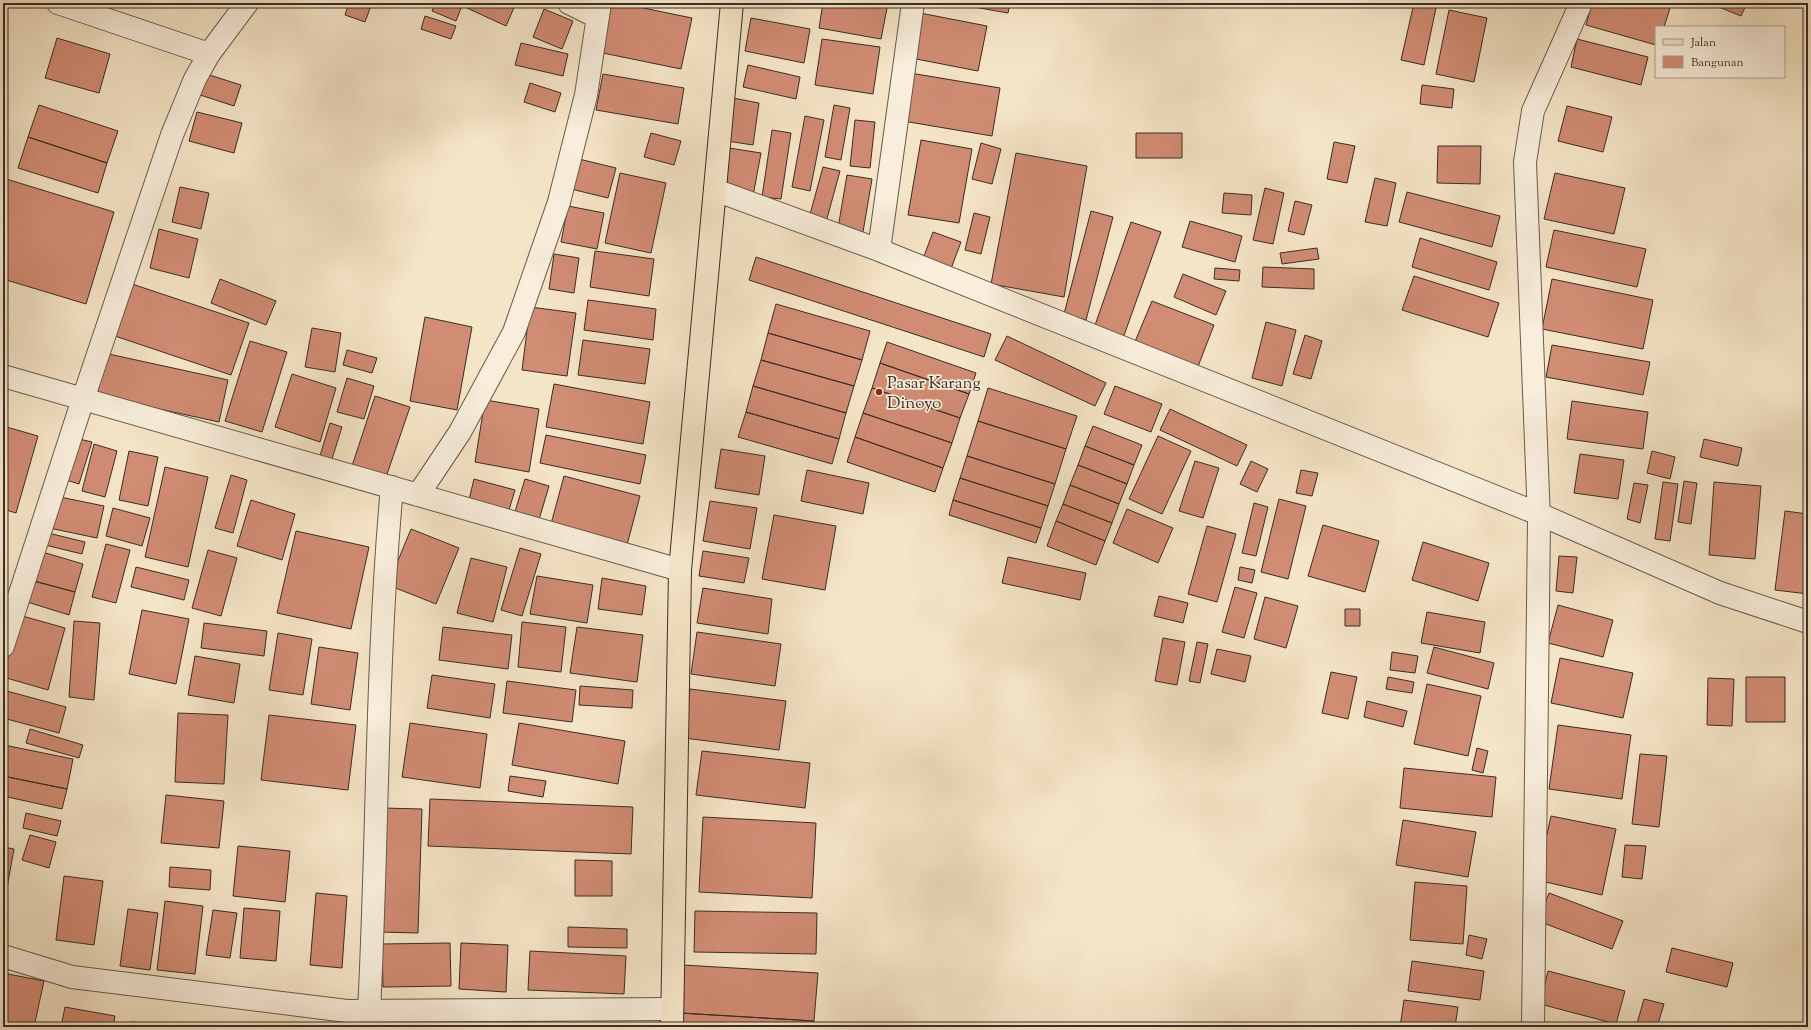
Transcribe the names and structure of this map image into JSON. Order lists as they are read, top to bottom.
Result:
{
  "places": ["Pasar Karang Dinoyo"],
  "legend": ["Jalan", "Bangunan"]
}
